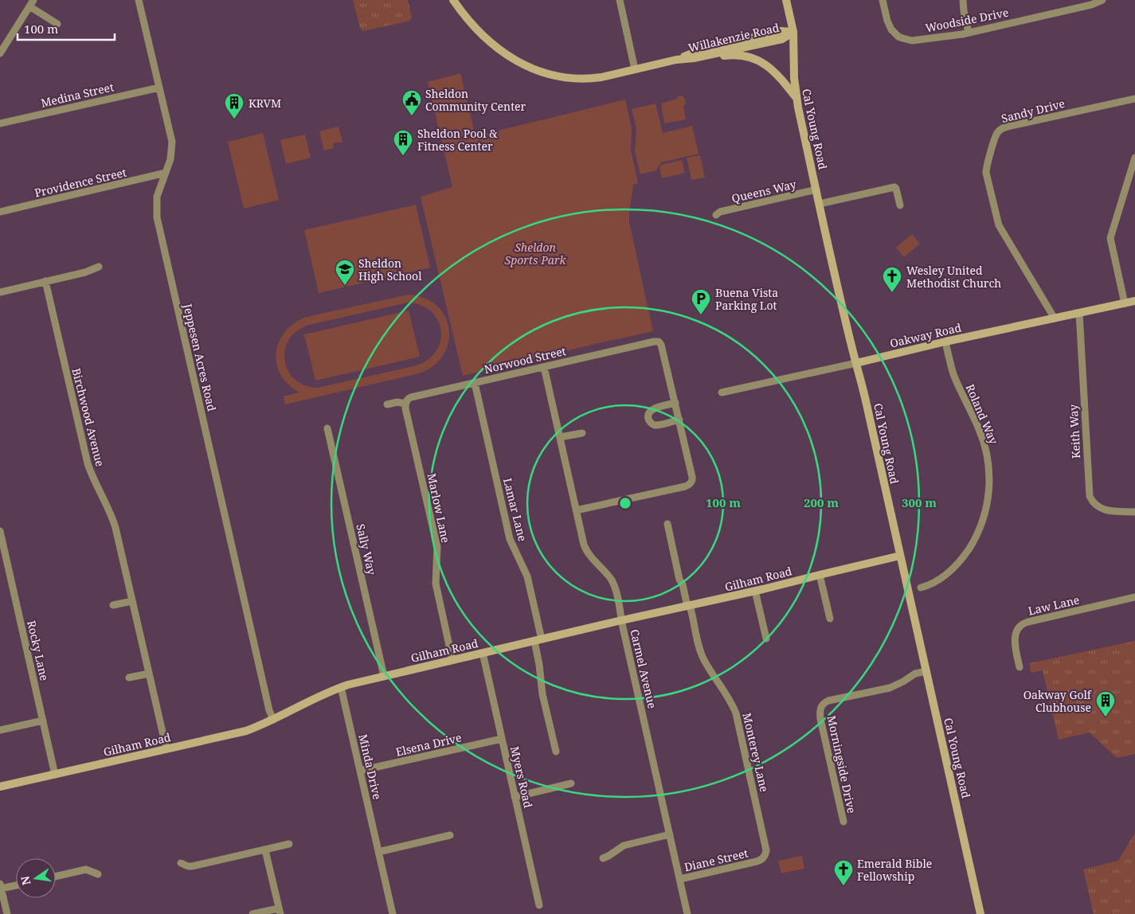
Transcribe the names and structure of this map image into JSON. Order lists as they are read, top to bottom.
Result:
{
  "streets": {
    "street": [
      "Woodside Drive",
      "Willakenzie Road",
      "Medina Street",
      "Sandy Drive",
      "Cal Young Road",
      "Providence Street",
      "Queens Way",
      "Oakway Road",
      "Jeppesen Acres Road",
      "Norwood Street",
      "Roland Way",
      "Birchwood Avenue",
      "Keith Way",
      "Marlow Lane",
      "Lamar Lane",
      "Sally Way",
      "Gilham Road",
      "Law Lane",
      "Rocky Lane",
      "Carmel Avenue",
      "Elsena Drive",
      "Monterey Lane",
      "Morningside Drive",
      "Minda Drive",
      "Myers Road",
      "Diane Street"
    ]
  },
  "crossings": [
    ["Willakenzie Road", "Cal Young Road"],
    ["Medina Street", "Jeppesen Acres Road"],
    ["Sandy Drive", "Oakway Road"],
    ["Cal Young Road", "Queens Way"],
    ["Cal Young Road", "Oakway Road"],
    ["Cal Young Road", "Gilham Road"],
    ["Cal Young Road", "Morningside Drive"],
    ["Providence Street", "Jeppesen Acres Road"],
    ["Oakway Road", "Roland Way"],
    ["Oakway Road", "Keith Way"],
    ["Jeppesen Acres Road", "Gilham Road"],
    ["Norwood Street", "Marlow Lane"],
    ["Norwood Street", "Lamar Lane"],
    ["Norwood Street", "Carmel Avenue"],
    ["Birchwood Avenue", "Gilham Road"],
    ["Marlow Lane", "Gilham Road"],
    ["Lamar Lane", "Gilham Road"],
    ["Sally Way", "Gilham Road"],
    ["Gilham Road", "Rocky Lane"],
    ["Gilham Road", "Carmel Avenue"],
    ["Gilham Road", "Monterey Lane"],
    ["Gilham Road", "Minda Drive"],
    ["Gilham Road", "Myers Road"],
    ["Carmel Avenue", "Diane Street"],
    ["Elsena Drive", "Minda Drive"],
    ["Elsena Drive", "Myers Road"],
    ["Monterey Lane", "Diane Street"]
  ],
  "parks": ["Sheldon Sports Park"],
  "places": {
    "public building": ["Sheldon Community Center"],
    "building": ["KRVM", "Sheldon Pool & Fitness Center", "Oakway Golf Clubhouse"],
    "school or university": ["Sheldon High School"],
    "church": ["Wesley United Methodist Church", "Emerald Bible Fellowship"],
    "parking": ["Buena Vista Parking Lot"]
  },
  "scale_bar": "100 m",
  "north": "left",
  "rings": ["100 m", "200 m", "300 m"]
}
